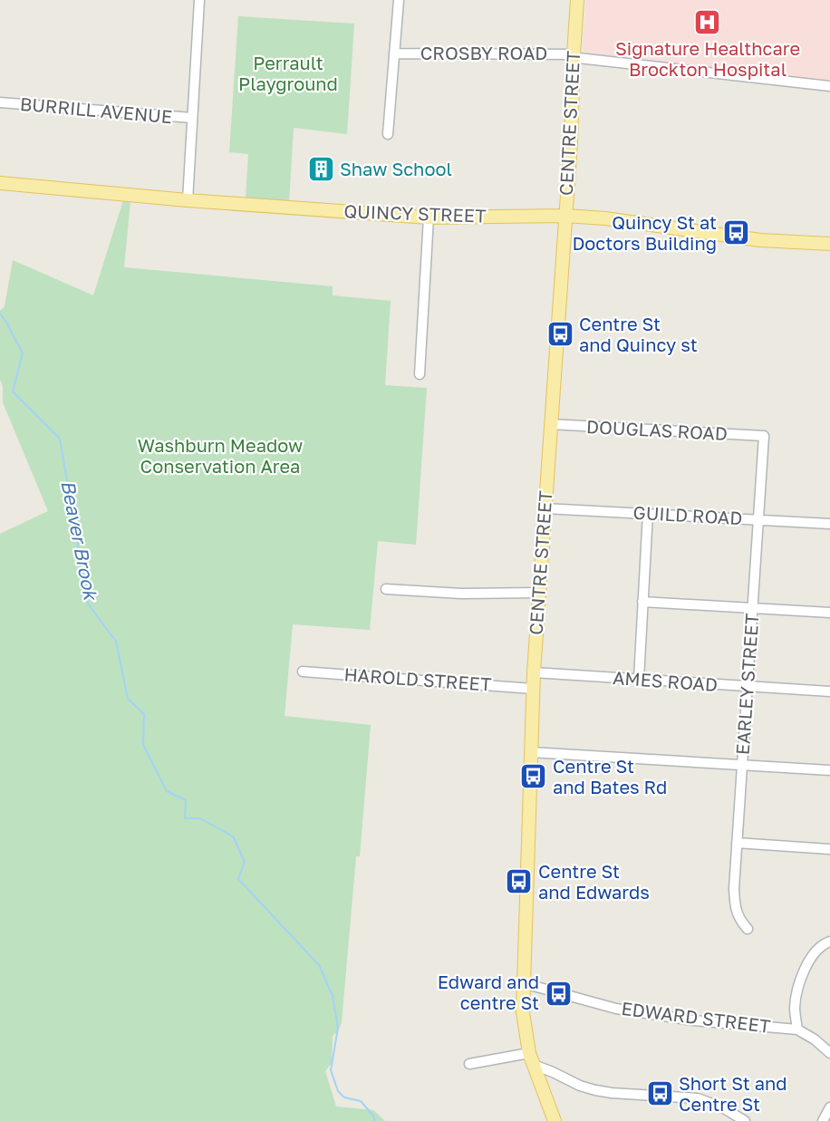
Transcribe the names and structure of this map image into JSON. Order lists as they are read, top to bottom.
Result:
{
  "streets": {
    "main road": ["CENTRE STREET", "QUINCY STREET"],
    "street": [
      "CROSBY ROAD",
      "BURRILL AVENUE",
      "DOUGLAS ROAD",
      "GUILD ROAD",
      "HAROLD STREET",
      "AMES ROAD",
      "EARLEY STREET",
      "EDWARD STREET"
    ]
  },
  "crossings": [
    ["CROSBY ROAD", "CENTRE STREET"],
    ["CENTRE STREET", "QUINCY STREET"],
    ["CENTRE STREET", "DOUGLAS ROAD"],
    ["CENTRE STREET", "GUILD ROAD"],
    ["CENTRE STREET", "HAROLD STREET"],
    ["CENTRE STREET", "AMES ROAD"],
    ["CENTRE STREET", "EDWARD STREET"],
    ["DOUGLAS ROAD", "EARLEY STREET"],
    ["GUILD ROAD", "EARLEY STREET"],
    ["AMES ROAD", "EARLEY STREET"]
  ],
  "water": ["Beaver Brook"],
  "parks": ["Perrault Playground", "Washburn Meadow Conservation Area"],
  "places": {
    "hospital": ["Signature Healthcare Brockton Hospital"],
    "building": ["Shaw School"],
    "bus stop": [
      "Quincy St at Doctors Building",
      "Centre St and Quincy st",
      "Centre St and Bates Rd",
      "Centre St and Edwards",
      "Edward and centre St",
      "Short St and Centre St"
    ]
  }
}
